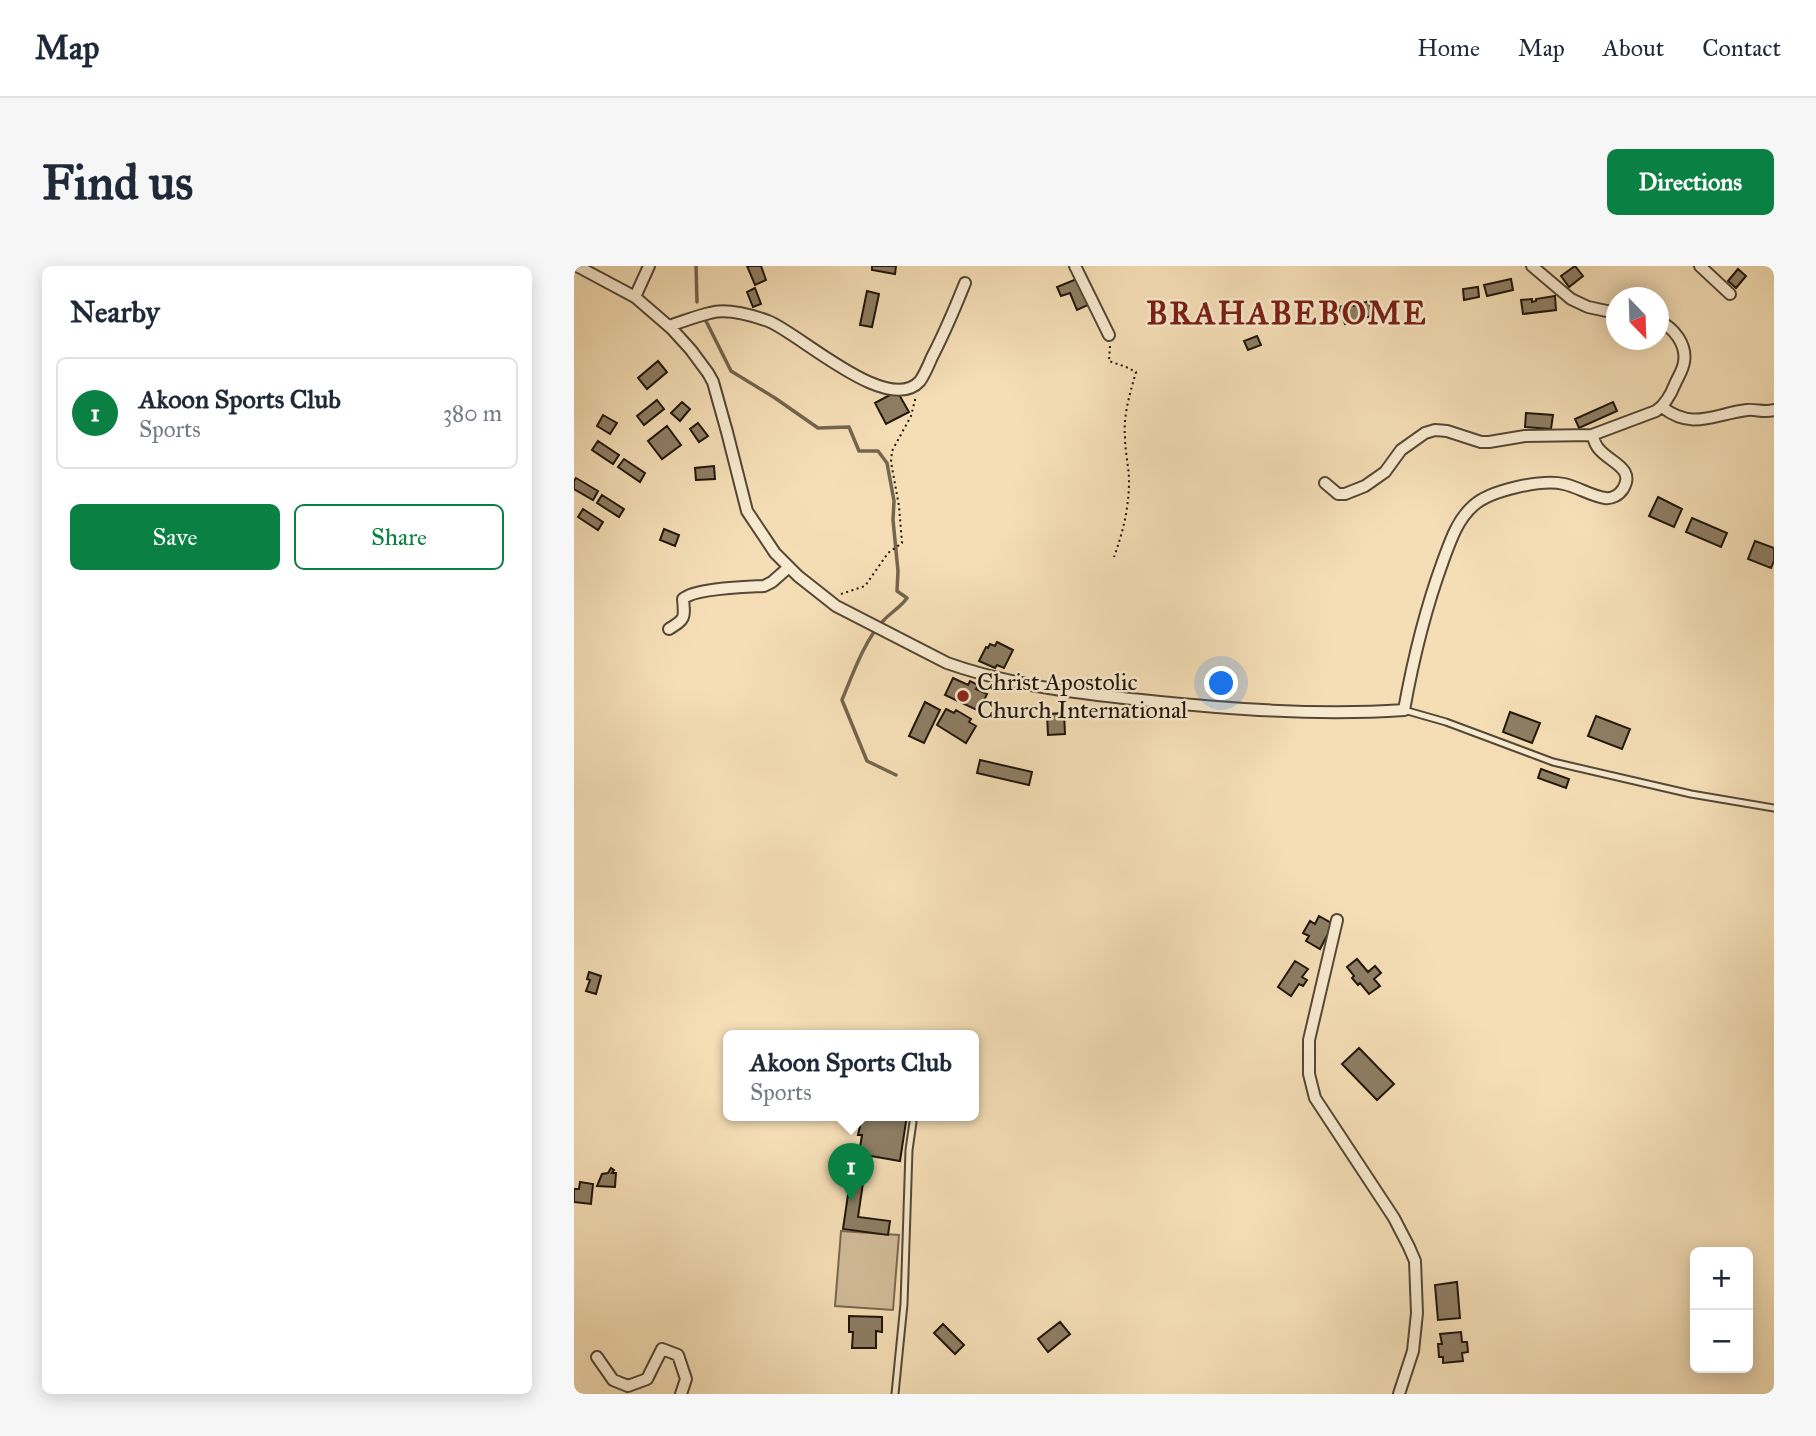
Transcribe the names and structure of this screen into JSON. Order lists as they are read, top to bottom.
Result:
{
  "districts": ["BRAHABEBOME"],
  "places": ["Christ Apostolic Church International"],
  "north": "bottom right",
  "page": {
    "header": "Map",
    "nav": [
      "Home",
      "Map",
      "About",
      "Contact"
    ],
    "buttons": [
      "Directions",
      ["Save", "Share"]
    ],
    "title": "Find us",
    "heading": "Nearby",
    "list": [
      {
        "mark": "1",
        "name": "Akoon Sports Club",
        "note": "Sports",
        "value": "380 m"
      }
    ],
    "popup": ["Akoon Sports Club", "Sports"],
    "pins": "1",
    "map_buttons": ["+", "−"]
  }
}
